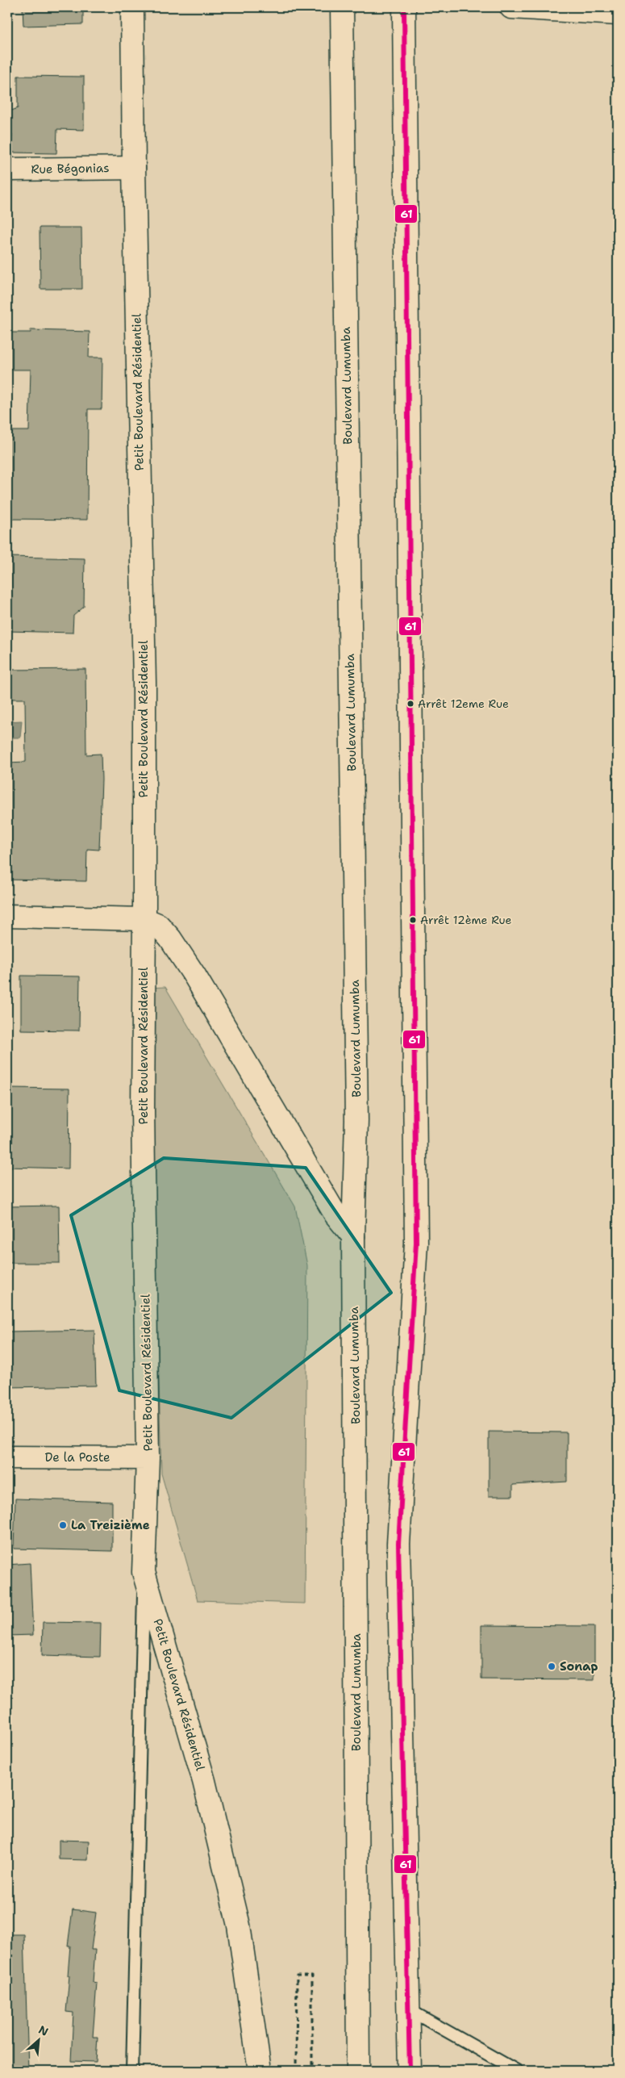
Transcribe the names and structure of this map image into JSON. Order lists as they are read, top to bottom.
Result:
{
  "streets": {
    "main road": [
      "Rue Bégonias",
      "Boulevard Lumumba",
      "Petit Boulevard Résidentiel",
      "De la Poste"
    ]
  },
  "crossings": [
    ["Rue Bégonias", "Petit Boulevard Résidentiel"],
    ["Petit Boulevard Résidentiel", "De la Poste"]
  ],
  "places": [
    "Arrêt 12eme Rue",
    "Arrêt 12ème Rue",
    "La Treizième",
    "Sonap"
  ],
  "lines": ["transit line 61"],
  "north": "top right"
}
